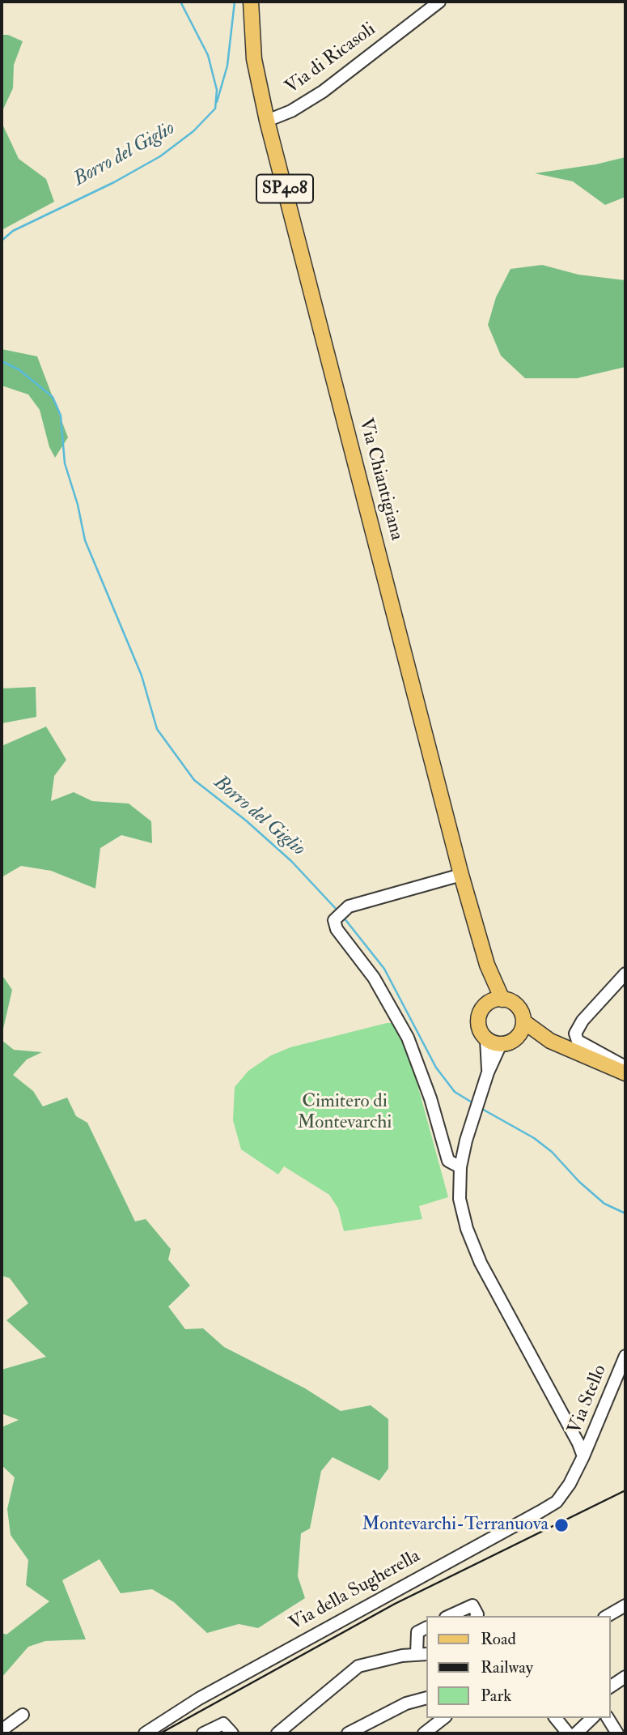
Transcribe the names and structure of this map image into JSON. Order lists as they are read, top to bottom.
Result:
{
  "streets": {
    "main road": ["SP408", "Via Chiantigiana"],
    "street": ["Via di Ricasoli", "Via Stello", "Via della Sugherella"]
  },
  "crossings": [
    ["Via di Ricasoli", "Via Chiantigiana"],
    ["Via Stello", "Via della Sugherella"]
  ],
  "water": ["Borro del Giglio"],
  "parks": ["Cimitero di Montevarchi"],
  "places": ["Montevarchi-Terranuova"],
  "legend": ["Road", "Railway", "Park"]
}
